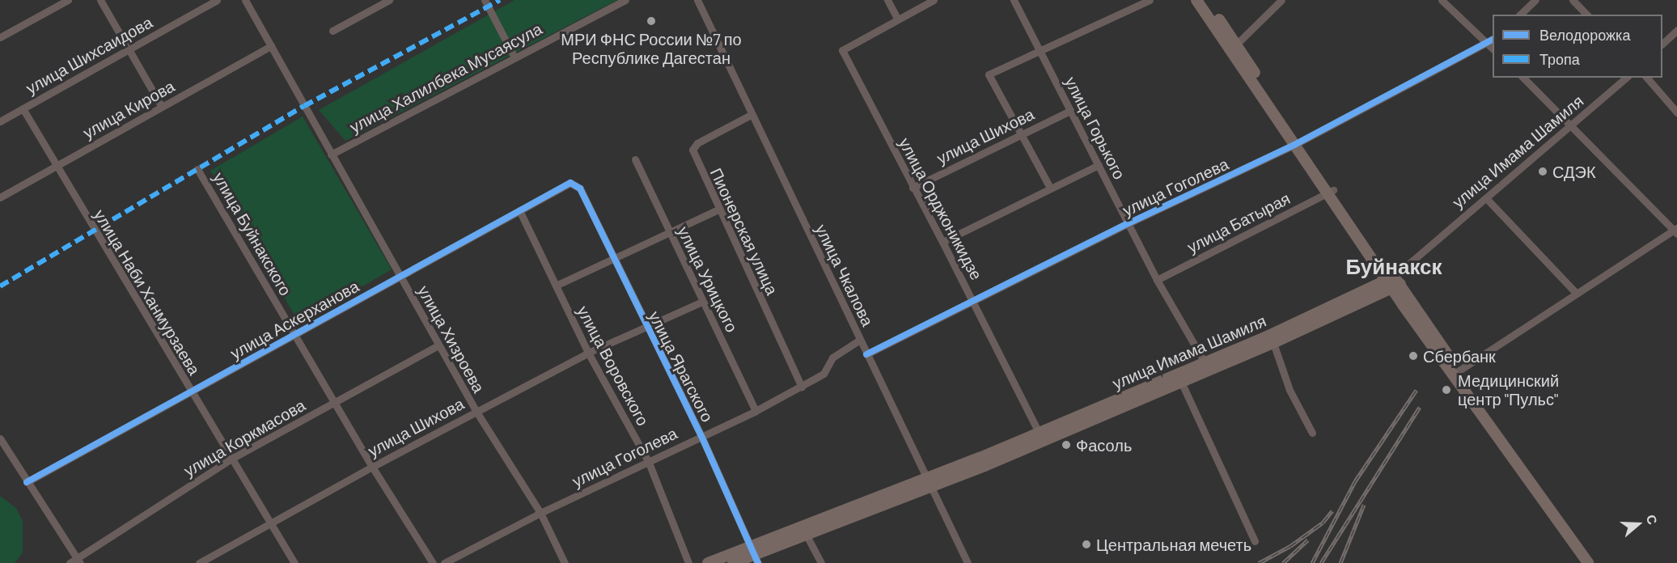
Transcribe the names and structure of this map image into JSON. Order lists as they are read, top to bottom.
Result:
{
  "streets": {
    "main road": ["улица Имама Шамиля"],
    "street": [
      "улица Шихсаидова",
      "улица Халилбека Мусаясула",
      "улица Кирова",
      "улица Горького",
      "улица Шихова",
      "улица Гоголева",
      "улица Орджоникидзе",
      "улица Батырая",
      "Пионерская улица",
      "улица Буйнакского",
      "улица Чкалова",
      "улица Урицкого",
      "улица Наби Ханмурзаева",
      "улица Аскерханова",
      "улица Хизроева",
      "улица Воровского",
      "улица Ярагского",
      "улица Коркмасова"
    ]
  },
  "crossings": [
    ["улица Шихсаидова", "улица Наби Ханмурзаева"],
    ["улица Халилбека Мусаясула", "улица Хизроева"],
    ["улица Кирова", "улица Наби Ханмурзаева"],
    ["улица Кирова", "улица Хизроева"],
    ["улица Горького", "улица Шихова"],
    ["улица Горького", "улица Имама Шамиля"],
    ["улица Горького", "улица Гоголева"],
    ["улица Горького", "улица Батырая"],
    ["улица Шихова", "улица Орджоникидзе"],
    ["улица Шихова", "улица Буйнакского"],
    ["улица Шихова", "улица Урицкого"],
    ["улица Шихова", "улица Наби Ханмурзаева"],
    ["улица Шихова", "улица Хизроева"],
    ["улица Шихова", "улица Воровского"],
    ["улица Шихова", "улица Ярагского"],
    ["улица Имама Шамиля", "улица Орджоникидзе"],
    ["улица Имама Шамиля", "улица Чкалова"],
    ["улица Имама Шамиля", "улица Ярагского"],
    ["улица Гоголева", "улица Орджоникидзе"],
    ["улица Гоголева", "Пионерская улица"],
    ["улица Гоголева", "улица Чкалова"],
    ["улица Гоголева", "улица Урицкого"],
    ["улица Гоголева", "улица Хизроева"],
    ["улица Гоголева", "улица Воровского"],
    ["улица Гоголева", "улица Ярагского"],
    ["Пионерская улица", "улица Чкалова"],
    ["улица Буйнакского", "улица Аскерханова"],
    ["улица Буйнакского", "улица Коркмасова"],
    ["улица Наби Ханмурзаева", "улица Аскерханова"],
    ["улица Наби Ханмурзаева", "улица Коркмасова"],
    ["улица Аскерханова", "улица Хизроева"],
    ["улица Аскерханова", "улица Воровского"],
    ["улица Аскерханова", "улица Ярагского"],
    ["улица Хизроева", "улица Коркмасова"]
  ],
  "districts": ["Буйнакск"],
  "places": [
    "МРИ ФНС России №7 по Республике Дагестан",
    "СДЭК",
    "Сбербанк",
    "Медицинский центр \"Пульс\"",
    "Фасоль",
    "Центральная мечеть"
  ],
  "legend": ["Велодорожка", "Тропа"],
  "north": "right"
}
